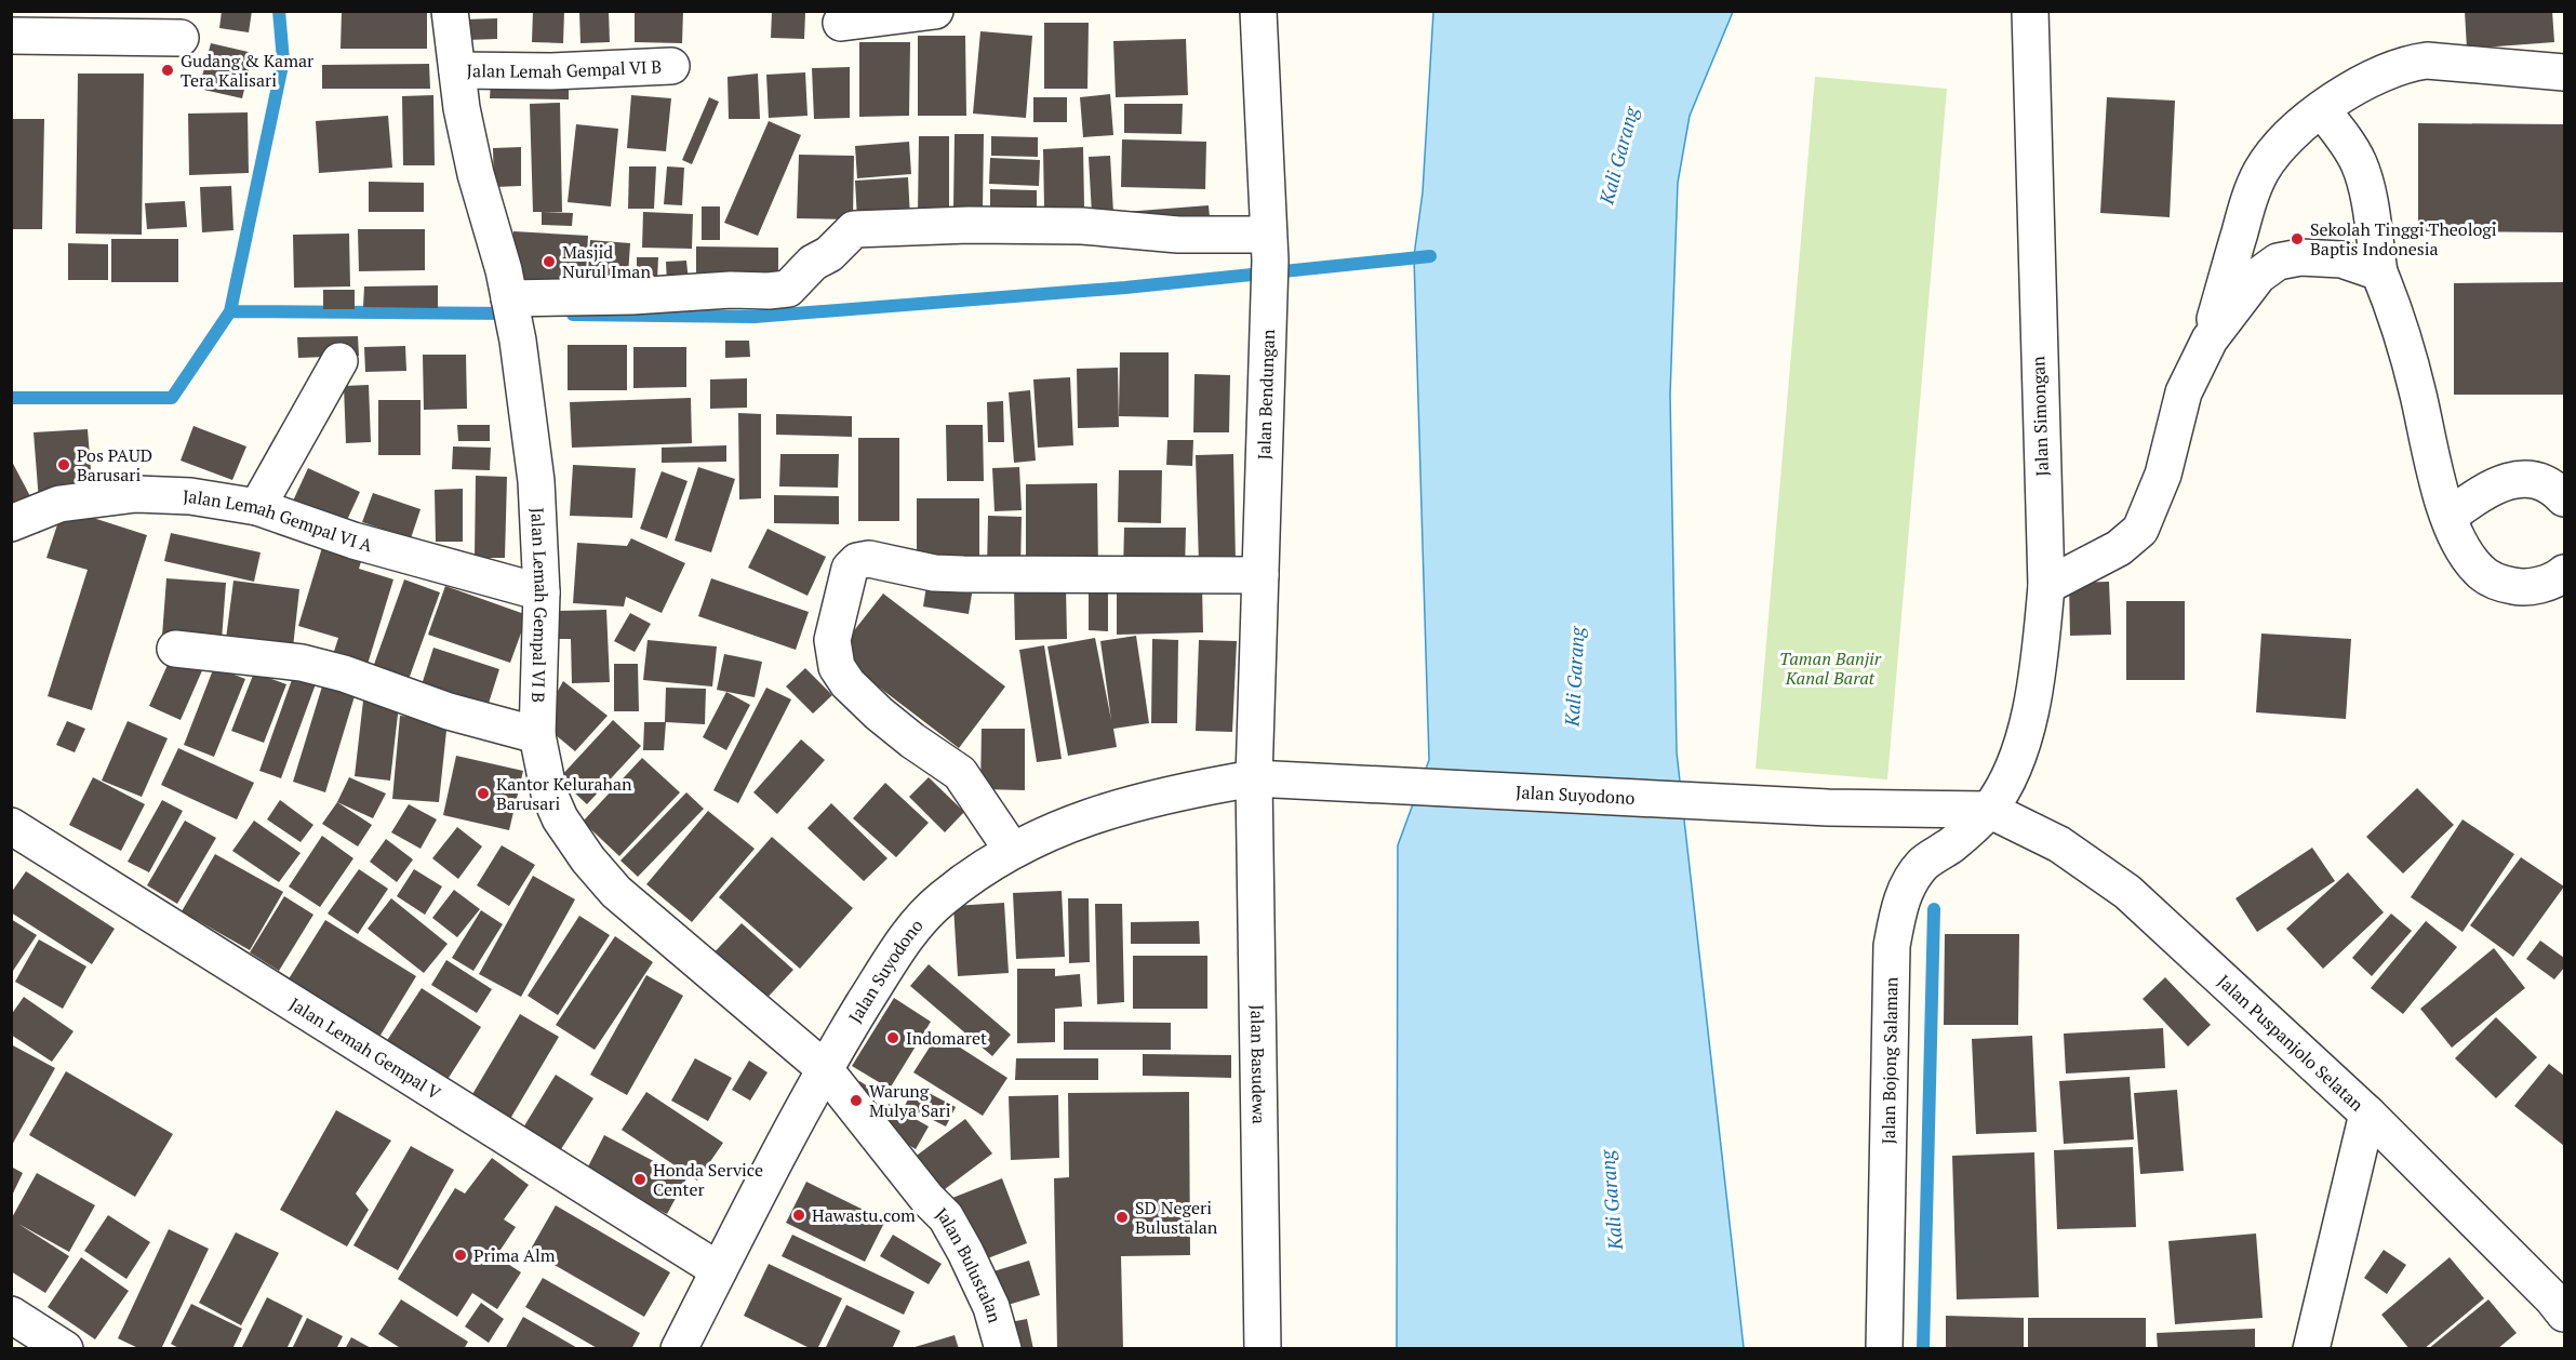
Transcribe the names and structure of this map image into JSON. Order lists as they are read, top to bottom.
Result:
{
  "streets": {
    "street": [
      "Jalan Lemah Gempal VI B",
      "Jalan Bendungan",
      "Jalan Simongan",
      "Jalan Lemah Gempal VI A",
      "Jalan Suyodono",
      "Jalan Puspanjolo Selatan",
      "Jalan Lemah Gempal V",
      "Jalan Bojong Salaman",
      "Jalan Basudewa",
      "Jalan Bulustalan"
    ]
  },
  "crossings": [
    ["Jalan Lemah Gempal VI B", "Jalan Lemah Gempal VI A"],
    ["Jalan Lemah Gempal VI B", "Jalan Suyodono"],
    ["Jalan Lemah Gempal VI B", "Jalan Bulustalan"],
    ["Jalan Bendungan", "Jalan Suyodono"],
    ["Jalan Bendungan", "Jalan Basudewa"],
    ["Jalan Simongan", "Jalan Suyodono"],
    ["Jalan Simongan", "Jalan Puspanjolo Selatan"],
    ["Jalan Simongan", "Jalan Bojong Salaman"],
    ["Jalan Suyodono", "Jalan Puspanjolo Selatan"],
    ["Jalan Suyodono", "Jalan Lemah Gempal V"],
    ["Jalan Suyodono", "Jalan Bojong Salaman"],
    ["Jalan Suyodono", "Jalan Basudewa"],
    ["Jalan Suyodono", "Jalan Bulustalan"],
    ["Jalan Puspanjolo Selatan", "Jalan Bojong Salaman"]
  ],
  "water": ["Kali Garang"],
  "parks": ["Taman Banjir Kanal Barat"],
  "places": [
    "Gudang & Kamar Tera Kalisari",
    "Sekolah Tinggi Theologi Baptis Indonesia",
    "Masjid Nurul Iman",
    "Pos PAUD Barusari",
    "Kantor Kelurahan Barusari",
    "Indomaret",
    "Warung Mulya Sari",
    "Honda Service Center",
    "Hawastu.com",
    "SD Negeri Bulustalan",
    "Prima Alm"
  ]
}
